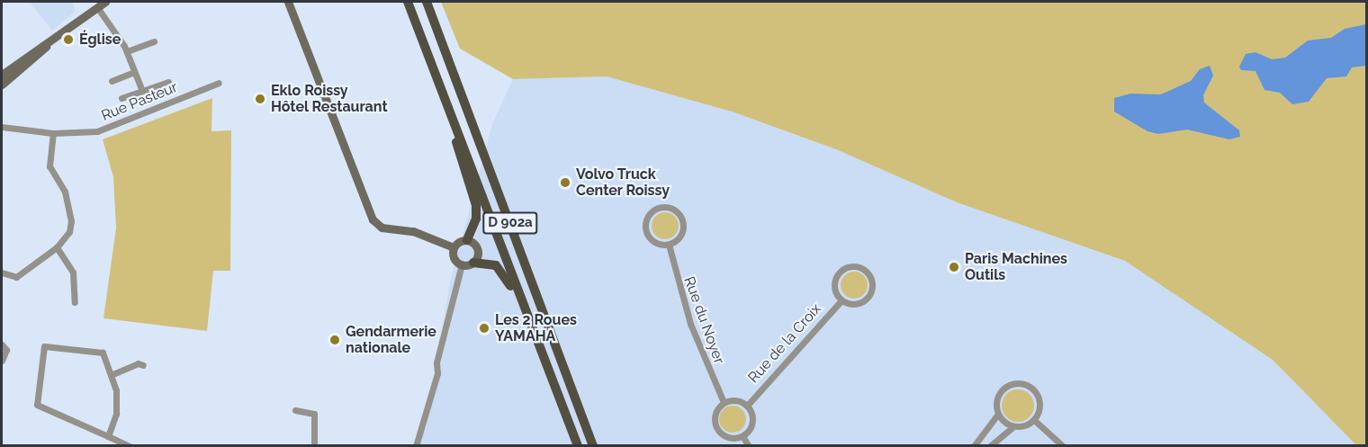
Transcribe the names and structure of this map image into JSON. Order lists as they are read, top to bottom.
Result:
{
  "streets": {
    "main road": ["D 902a"],
    "street": ["Rue Pasteur", "Rue du Noyer", "Rue de la Croix"]
  },
  "crossings": [
    ["Rue du Noyer", "Rue de la Croix"]
  ],
  "places": [
    "Église",
    "Eklo Roissy Hôtel Restaurant",
    "Volvo Truck Center Roissy",
    "Paris Machines Outils",
    "Les 2 Roues YAMAHA",
    "Gendarmerie nationale"
  ]
}
